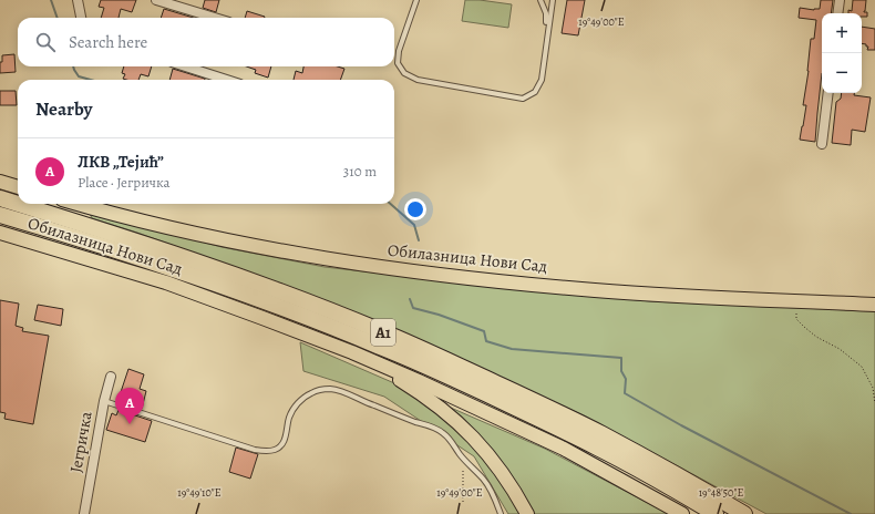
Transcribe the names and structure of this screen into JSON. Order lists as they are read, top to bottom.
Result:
{
  "streets": {
    "highway": ["A1"],
    "main road": ["Обилазница Нови Сад"],
    "street": ["Јегричка"]
  },
  "page": {
    "map_buttons": ["+", "−"],
    "search": "Search here",
    "heading": "Nearby",
    "list": [
      {
        "mark": "A",
        "name": "ЛКВ „Тејић”",
        "note": "Place · Јегричка",
        "value": "310 m"
      }
    ],
    "pins": "A"
  },
  "coordinates": ["19°49'00\"E", "19°49'10\"E", "19°48'50\"E"]
}
